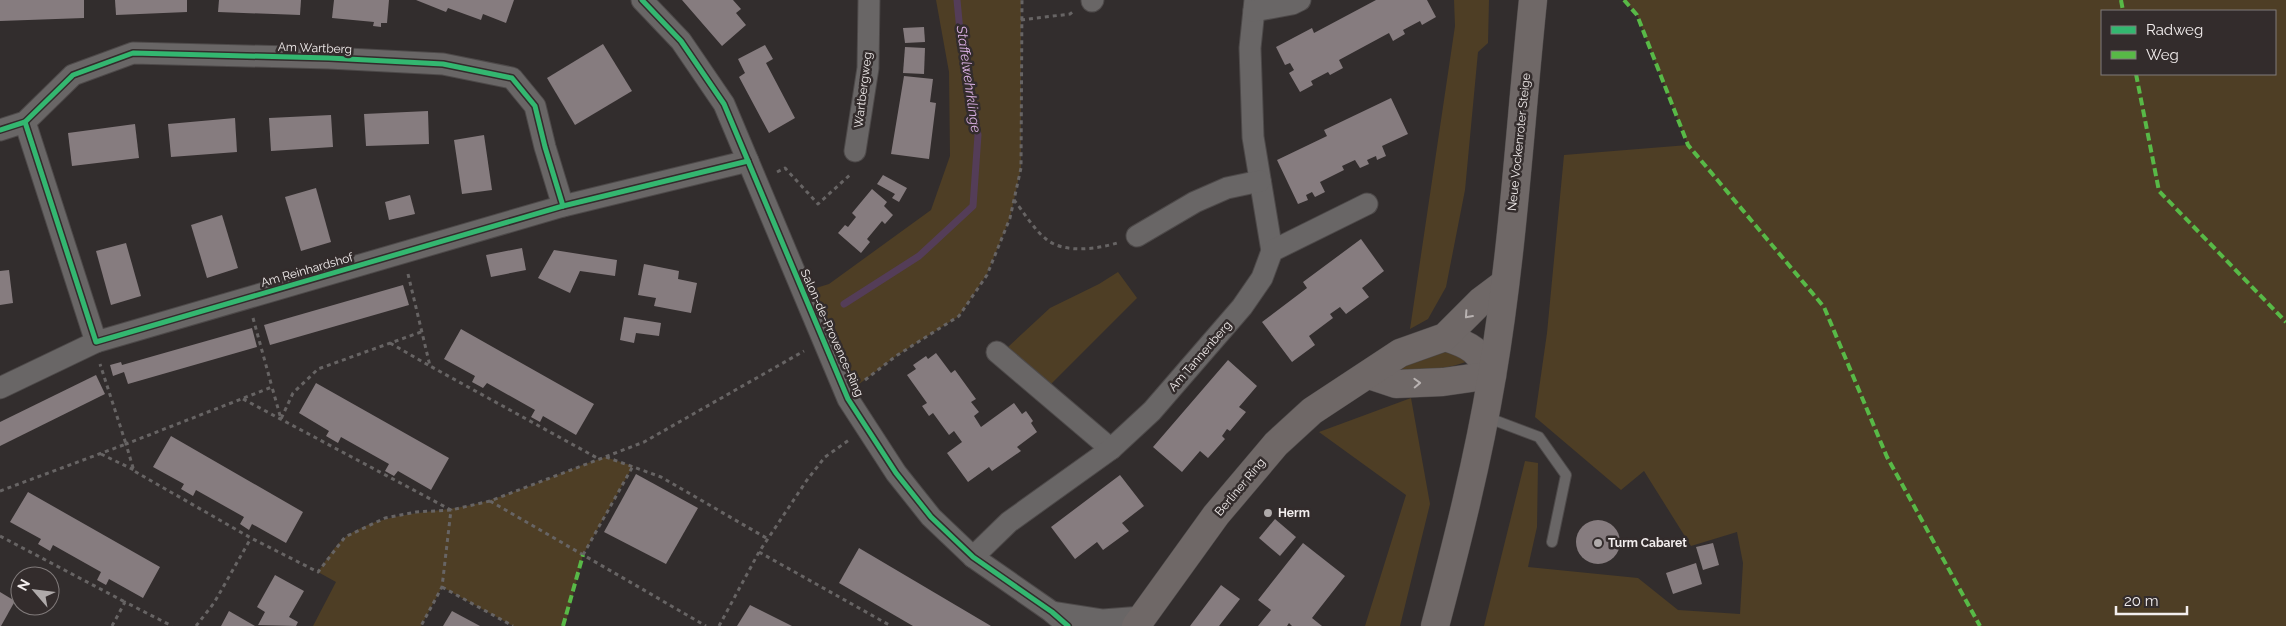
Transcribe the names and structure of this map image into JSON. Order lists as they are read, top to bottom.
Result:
{
  "streets": {
    "street": [
      "Am Wartberg",
      "Wartbergweg",
      "Neue Vockenroter Steige",
      "Am Reinhardshof",
      "Salon-de-Provence-Ring",
      "Am Tannenberg",
      "Berliner Ring"
    ]
  },
  "crossings": [
    ["Am Wartberg", "Am Reinhardshof"],
    ["Neue Vockenroter Steige", "Berliner Ring"],
    ["Am Reinhardshof", "Salon-de-Provence-Ring"],
    ["Salon-de-Provence-Ring", "Am Tannenberg"],
    ["Salon-de-Provence-Ring", "Berliner Ring"]
  ],
  "water": ["Staffelwehrklinge"],
  "places": ["Herm", "Turm Cabaret"],
  "legend": ["Radweg", "Weg"],
  "scale_bar": "20 m",
  "north": "top left"
}
